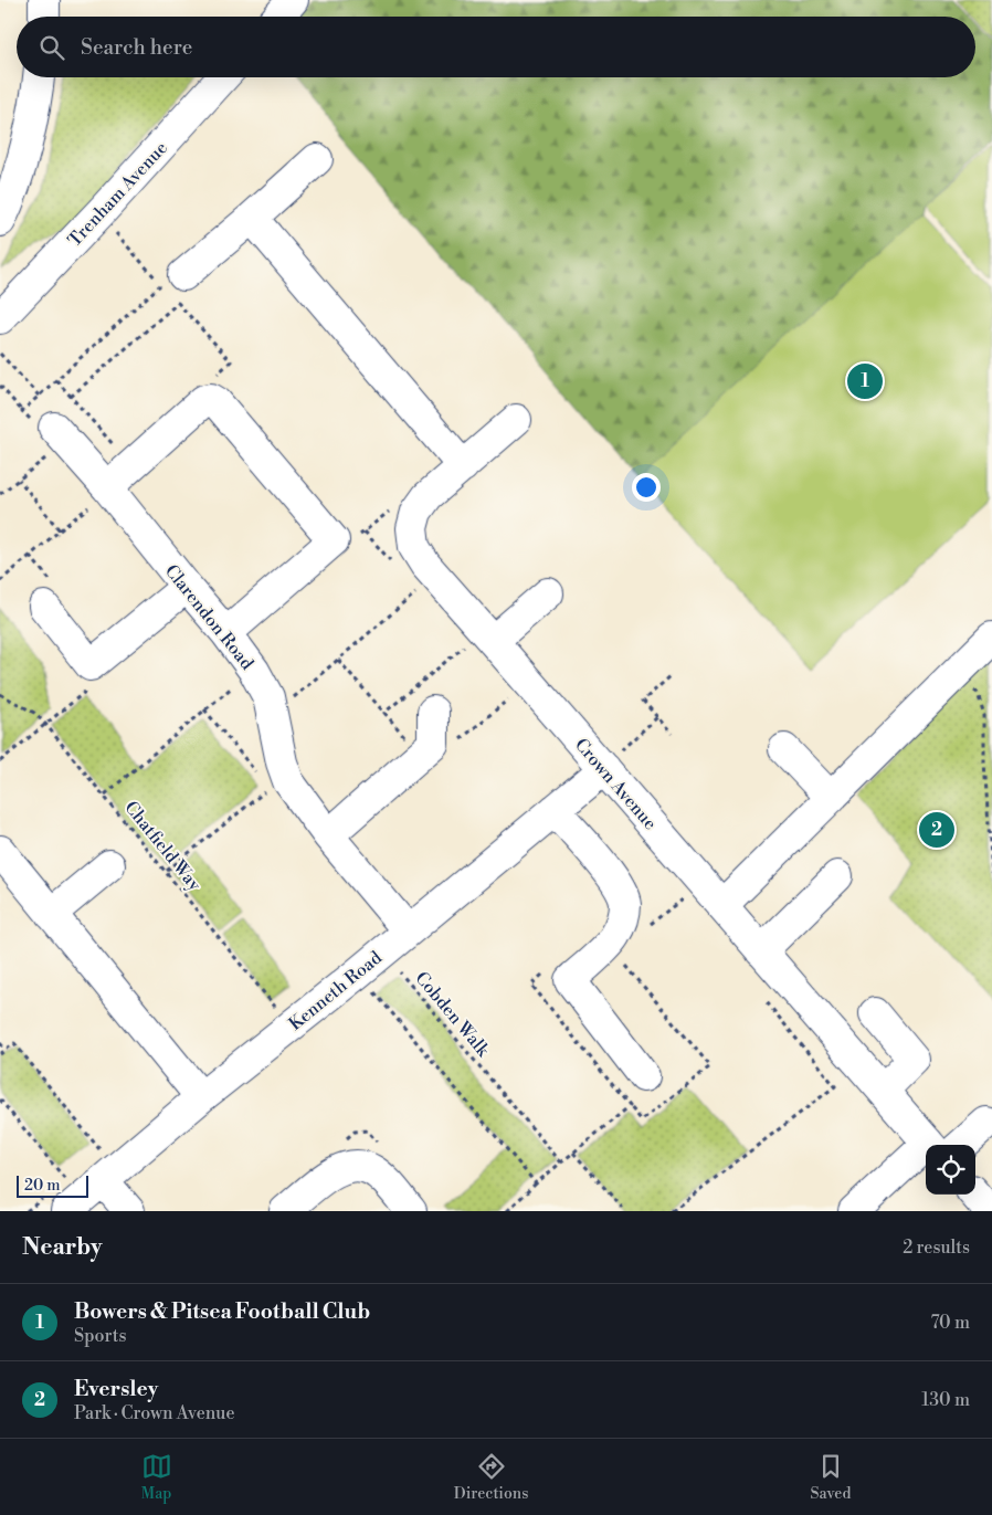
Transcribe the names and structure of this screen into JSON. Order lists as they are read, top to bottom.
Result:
{
  "streets": {
    "street": [
      "Trenham Avenue",
      "Clarendon Road",
      "Crown Avenue",
      "Kenneth Road"
    ],
    "path": ["Chatfield Way", "Cobden Walk"]
  },
  "crossings": [
    ["Clarendon Road", "Kenneth Road"],
    ["Crown Avenue", "Kenneth Road"],
    ["Chatfield Way", "Kenneth Road"]
  ],
  "scale_bar": "20 m",
  "page": {
    "search": "Search here",
    "pins": ["1", "2"],
    "scale": "20 m",
    "heading": ["Nearby", "2 results"],
    "list": [
      {
        "mark": "1",
        "name": "Bowers & Pitsea Football Club",
        "note": "Sports",
        "value": "70 m"
      },
      {
        "mark": "2",
        "name": "Eversley",
        "note": "Park · Crown Avenue",
        "value": "130 m"
      }
    ],
    "nav": ["Map", "Directions", "Saved"]
  }
}
